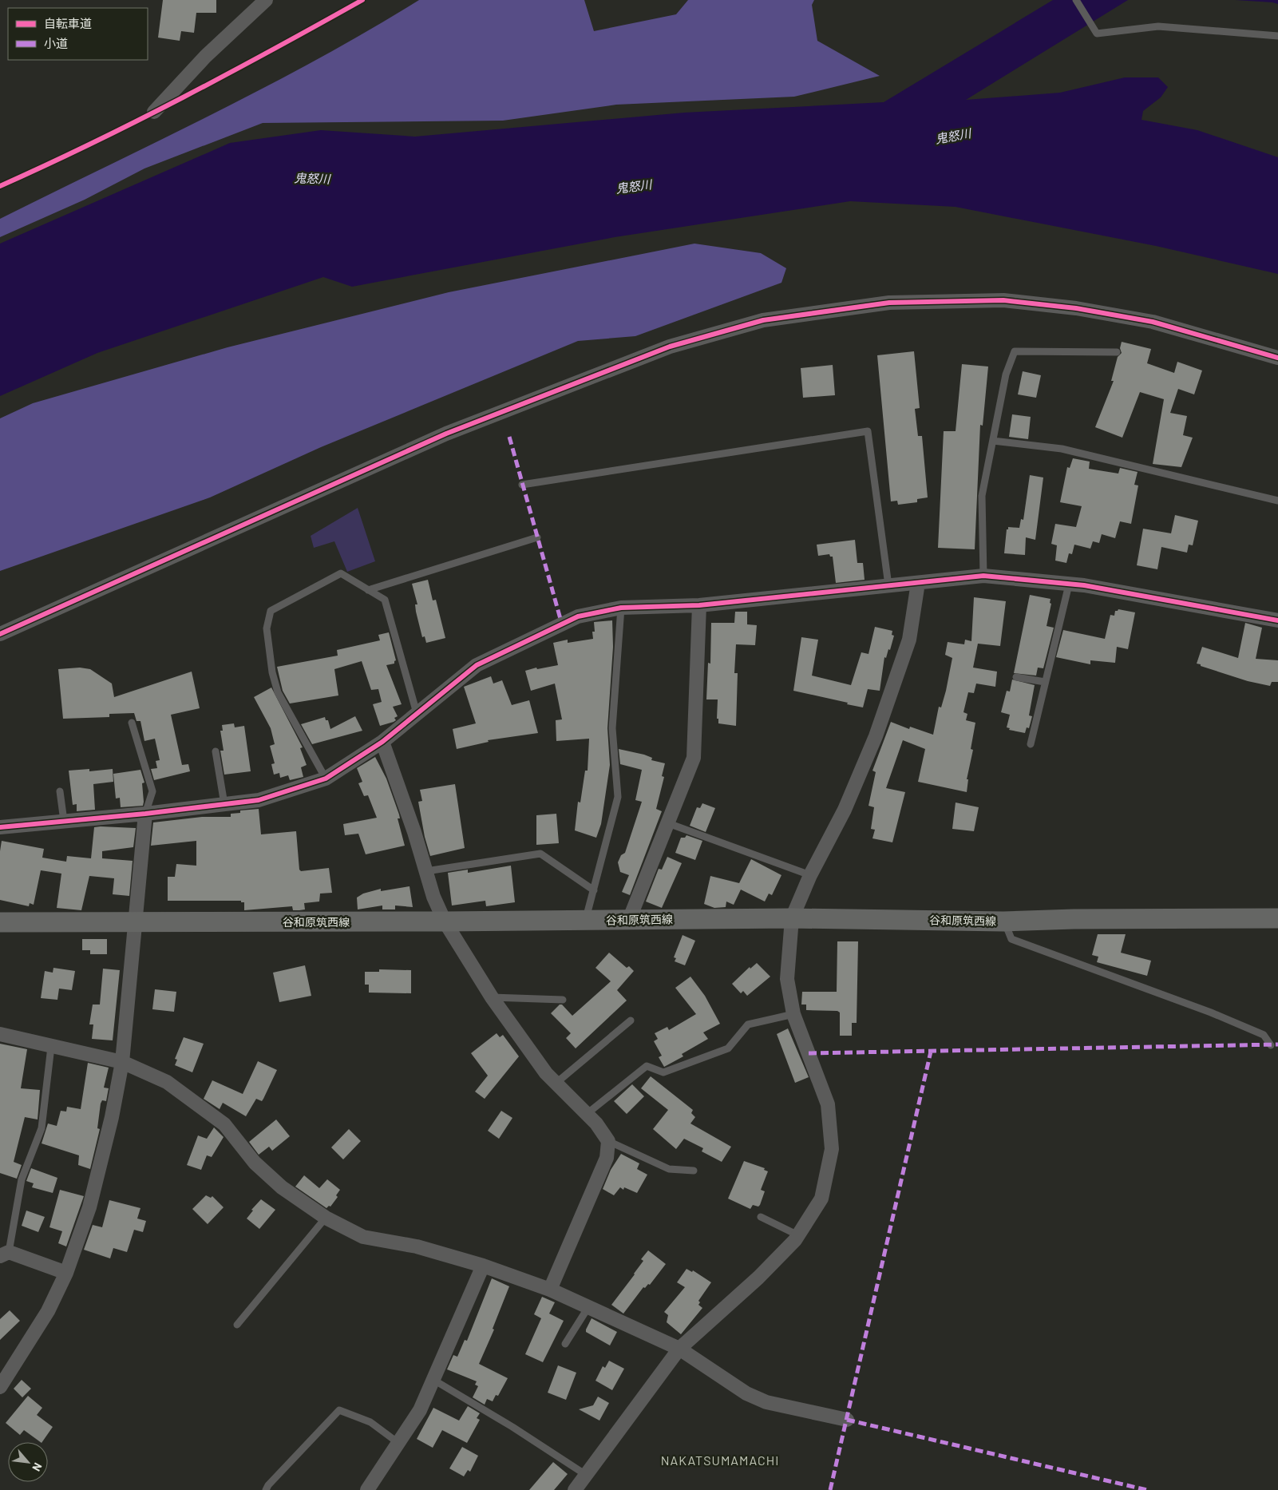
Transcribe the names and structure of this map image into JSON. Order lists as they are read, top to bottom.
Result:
{
  "streets": {
    "main road": ["谷和原筑西線"]
  },
  "districts": ["NAKATSUMAMACHI"],
  "water": ["鬼怒川"],
  "legend": ["自転車道", "小道"],
  "north": "bottom right"
}
